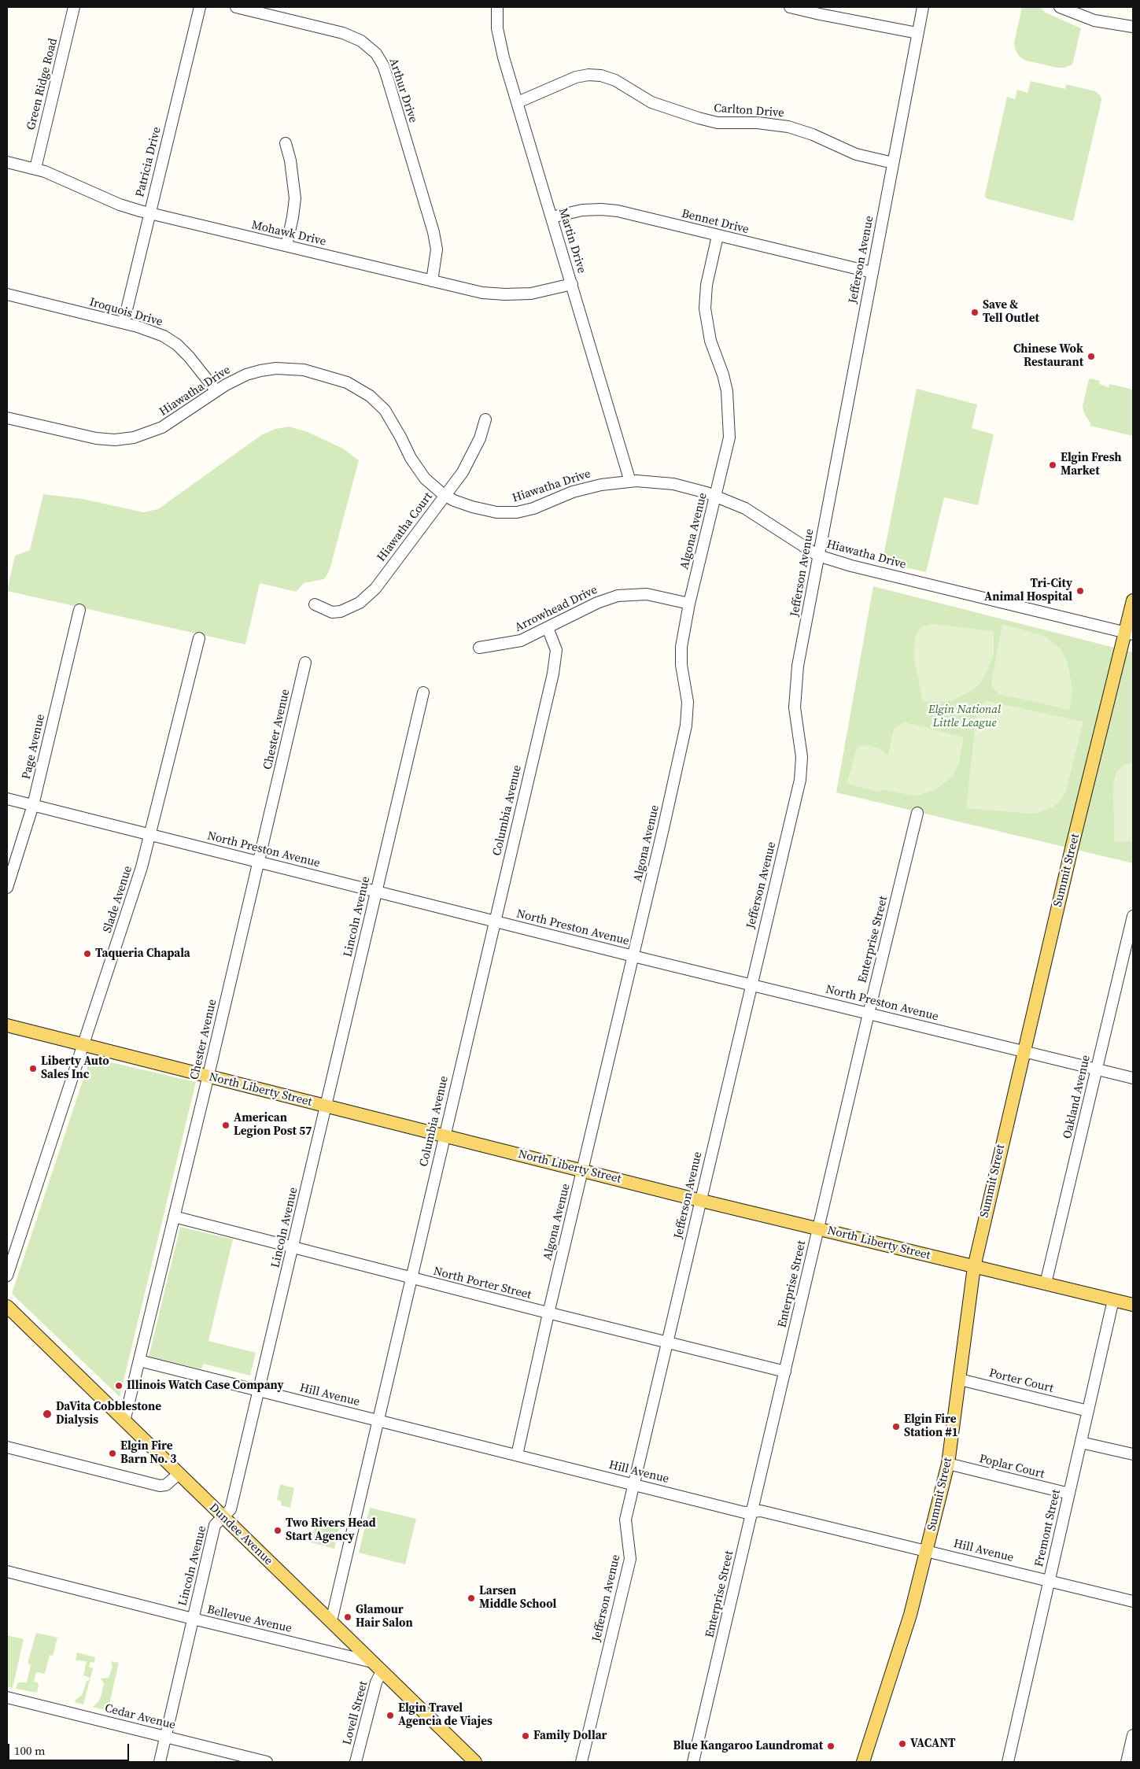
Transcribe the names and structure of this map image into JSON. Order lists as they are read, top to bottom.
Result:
{
  "streets": {
    "main road": ["Summit Street", "North Liberty Street", "Dundee Avenue"],
    "street": [
      "Green Ridge Road",
      "Arthur Drive",
      "Carlton Drive",
      "Patricia Drive",
      "Bennet Drive",
      "Mohawk Drive",
      "Martin Drive",
      "Jefferson Avenue",
      "Iroquois Drive",
      "Hiawatha Drive",
      "Hiawatha Court",
      "Algona Avenue",
      "Arrowhead Drive",
      "Chester Avenue",
      "Page Avenue",
      "Columbia Avenue",
      "North Preston Avenue",
      "Slade Avenue",
      "Lincoln Avenue",
      "Enterprise Street",
      "Oakland Avenue",
      "North Porter Street",
      "Porter Court",
      "Hill Avenue",
      "Poplar Court",
      "Fremont Street",
      "Bellevue Avenue",
      "Lovell Street",
      "Cedar Avenue"
    ]
  },
  "crossings": [
    ["Green Ridge Road", "Mohawk Drive"],
    ["Arthur Drive", "Mohawk Drive"],
    ["Carlton Drive", "Martin Drive"],
    ["Carlton Drive", "Jefferson Avenue"],
    ["Patricia Drive", "Mohawk Drive"],
    ["Patricia Drive", "Iroquois Drive"],
    ["Bennet Drive", "Martin Drive"],
    ["Bennet Drive", "Jefferson Avenue"],
    ["Bennet Drive", "Algona Avenue"],
    ["Mohawk Drive", "Martin Drive"],
    ["Martin Drive", "Hiawatha Drive"],
    ["Jefferson Avenue", "Hiawatha Drive"],
    ["Jefferson Avenue", "North Preston Avenue"],
    ["Jefferson Avenue", "North Liberty Street"],
    ["Jefferson Avenue", "North Porter Street"],
    ["Jefferson Avenue", "Hill Avenue"],
    ["Iroquois Drive", "Hiawatha Drive"],
    ["Hiawatha Drive", "Hiawatha Court"],
    ["Hiawatha Drive", "Algona Avenue"],
    ["Hiawatha Drive", "Summit Street"],
    ["Algona Avenue", "Arrowhead Drive"],
    ["Algona Avenue", "North Preston Avenue"],
    ["Algona Avenue", "North Liberty Street"],
    ["Algona Avenue", "North Porter Street"],
    ["Algona Avenue", "Hill Avenue"],
    ["Arrowhead Drive", "Columbia Avenue"],
    ["Chester Avenue", "North Preston Avenue"],
    ["Chester Avenue", "North Liberty Street"],
    ["Chester Avenue", "North Porter Street"],
    ["Chester Avenue", "Hill Avenue"],
    ["Chester Avenue", "Dundee Avenue"],
    ["Page Avenue", "North Preston Avenue"],
    ["Columbia Avenue", "North Preston Avenue"],
    ["Columbia Avenue", "North Liberty Street"],
    ["Columbia Avenue", "North Porter Street"],
    ["Columbia Avenue", "Hill Avenue"],
    ["Columbia Avenue", "Dundee Avenue"],
    ["North Preston Avenue", "Summit Street"],
    ["North Preston Avenue", "Slade Avenue"],
    ["North Preston Avenue", "Lincoln Avenue"],
    ["North Preston Avenue", "Enterprise Street"],
    ["North Preston Avenue", "Oakland Avenue"],
    ["Summit Street", "North Liberty Street"],
    ["Summit Street", "Porter Court"],
    ["Summit Street", "Hill Avenue"],
    ["Summit Street", "Poplar Court"],
    ["Slade Avenue", "North Liberty Street"],
    ["Lincoln Avenue", "North Liberty Street"],
    ["Lincoln Avenue", "North Porter Street"],
    ["Lincoln Avenue", "Hill Avenue"],
    ["Lincoln Avenue", "Dundee Avenue"],
    ["Lincoln Avenue", "Bellevue Avenue"],
    ["Lincoln Avenue", "Cedar Avenue"],
    ["Enterprise Street", "North Liberty Street"],
    ["Enterprise Street", "North Porter Street"],
    ["Enterprise Street", "Hill Avenue"],
    ["North Liberty Street", "Oakland Avenue"],
    ["North Liberty Street", "Fremont Street"],
    ["Porter Court", "Fremont Street"],
    ["Hill Avenue", "Fremont Street"],
    ["Poplar Court", "Fremont Street"],
    ["Dundee Avenue", "Bellevue Avenue"],
    ["Dundee Avenue", "Lovell Street"]
  ],
  "parks": ["Elgin National Little League"],
  "places": [
    "Save & Tell Outlet",
    "Chinese Wok Restaurant",
    "Elgin Fresh Market",
    "Tri-City Animal Hospital",
    "Taqueria Chapala",
    "Liberty Auto Sales Inc",
    "American Legion Post 57",
    "Illinois Watch Case Company",
    "DaVita Cobblestone Dialysis",
    "Elgin Fire Station #1",
    "Elgin Fire Barn No. 3",
    "Two Rivers Head Start Agency",
    "Larsen Middle School",
    "Glamour Hair Salon",
    "Elgin Travel Agencia de Viajes",
    "Family Dollar",
    "VACANT",
    "Blue Kangaroo Laundromat"
  ],
  "scale_bar": "100 m"
}
